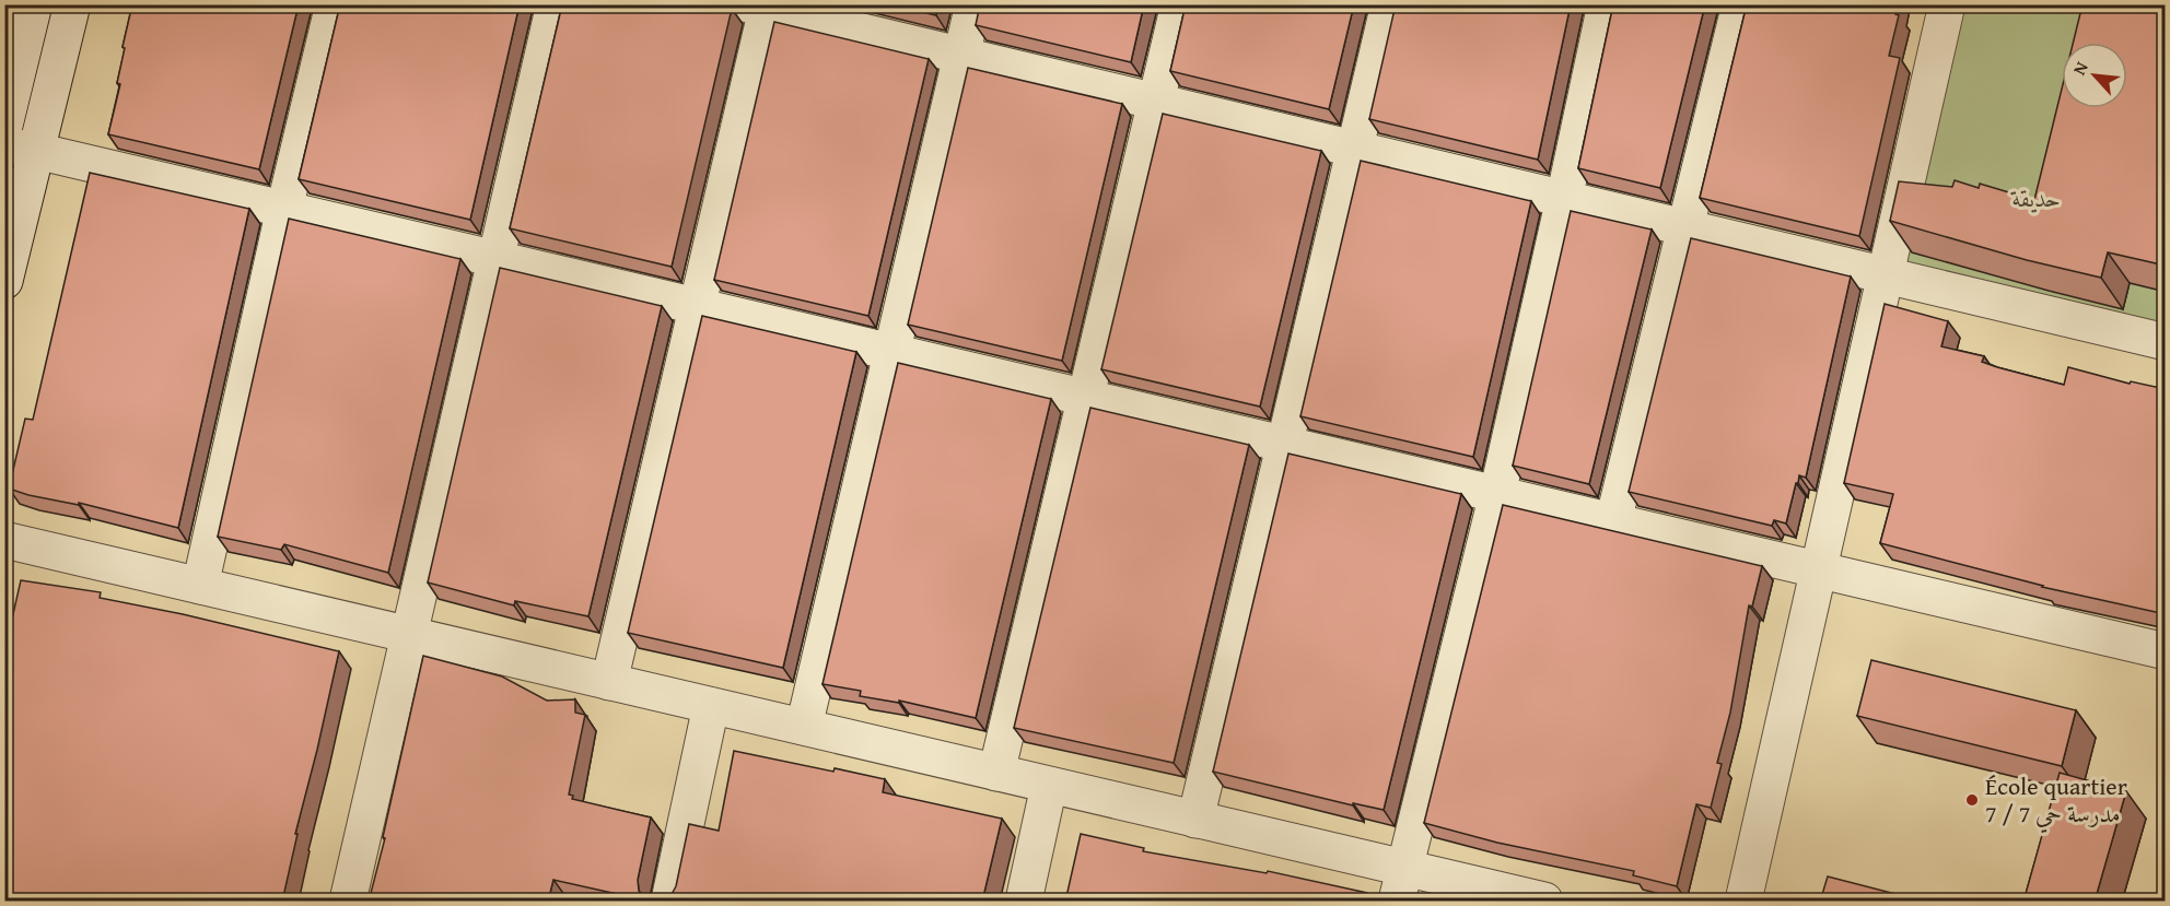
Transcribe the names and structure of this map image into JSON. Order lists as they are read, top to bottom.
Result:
{
  "parks": ["حديقة"],
  "places": ["École quartier 7 / مدرسة حي 7"],
  "north": "top left"
}
